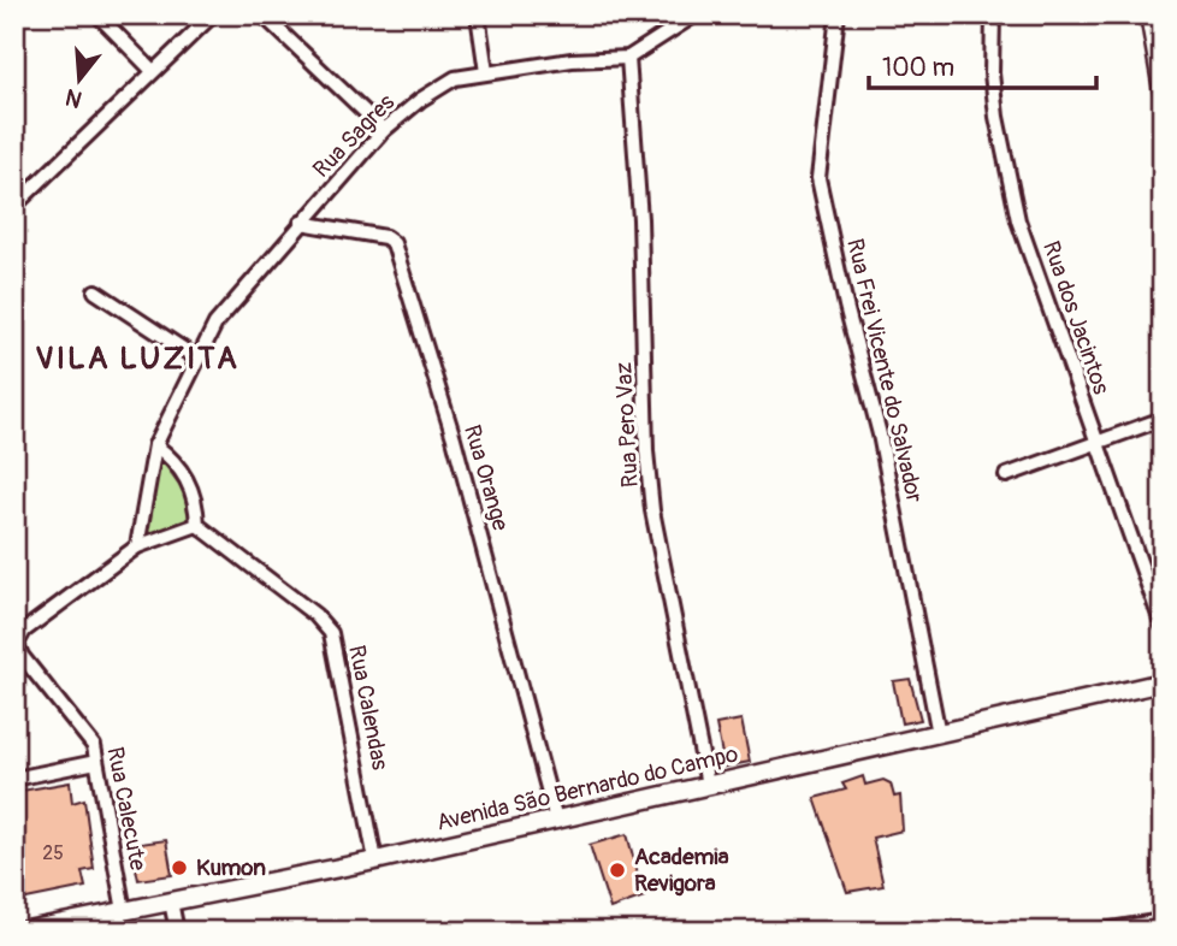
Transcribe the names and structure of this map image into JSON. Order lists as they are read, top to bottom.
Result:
{
  "streets": {
    "main road": ["Avenida São Bernardo do Campo"],
    "street": [
      "Rua Sagres",
      "Rua dos Jacintos",
      "Rua Frei Vicente do Salvador",
      "Rua Pero Vaz",
      "Rua Orange",
      "Rua Calendas",
      "Rua Calecute"
    ]
  },
  "crossings": [
    ["Rua Sagres", "Rua Pero Vaz"],
    ["Rua Sagres", "Rua Orange"],
    ["Rua Sagres", "Rua Calecute"],
    ["Rua Frei Vicente do Salvador", "Avenida São Bernardo do Campo"],
    ["Rua Pero Vaz", "Avenida São Bernardo do Campo"],
    ["Rua Orange", "Avenida São Bernardo do Campo"],
    ["Rua Calendas", "Avenida São Bernardo do Campo"],
    ["Avenida São Bernardo do Campo", "Rua Calecute"]
  ],
  "districts": ["VILA LUZITA"],
  "places": ["Kumon", "Academia Revigora"],
  "house_numbers": ["25"],
  "scale_bar": "100 m",
  "north": "bottom"
}
